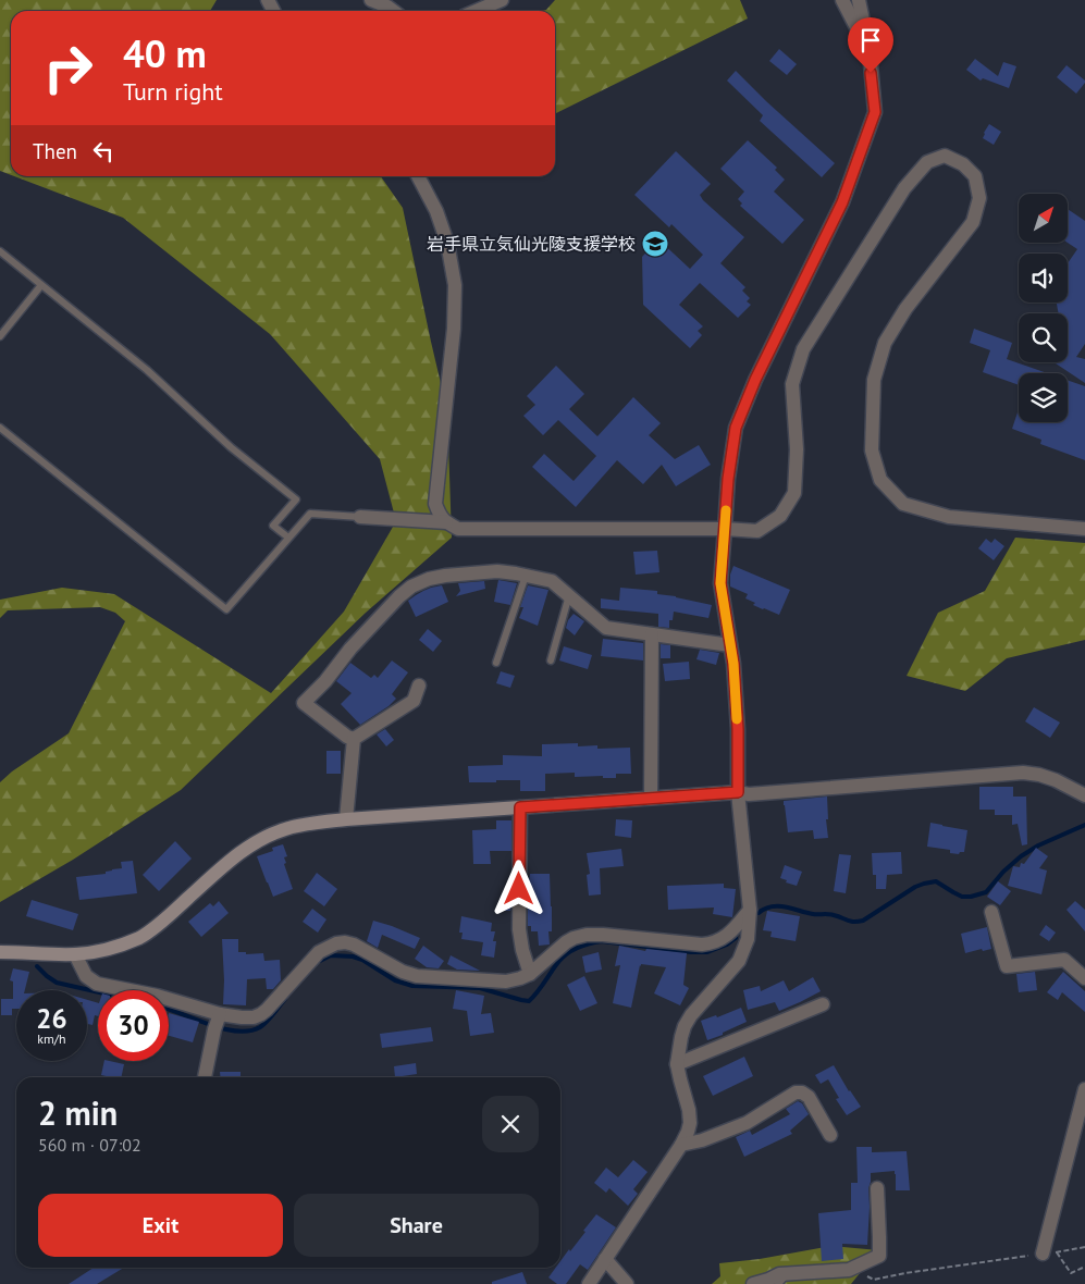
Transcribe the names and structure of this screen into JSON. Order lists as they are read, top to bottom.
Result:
{
  "places": {
    "school or university": ["岩手県立気仙光陵支援学校"]
  },
  "north": "top right",
  "page": {
    "turn": ["40 m", "Turn right"],
    "then": "Then",
    "speed": "26 km/h",
    "limit": "30",
    "heading": ["2 min", "560 m · 07:02"],
    "buttons": ["Exit", "Share"]
  }
}
